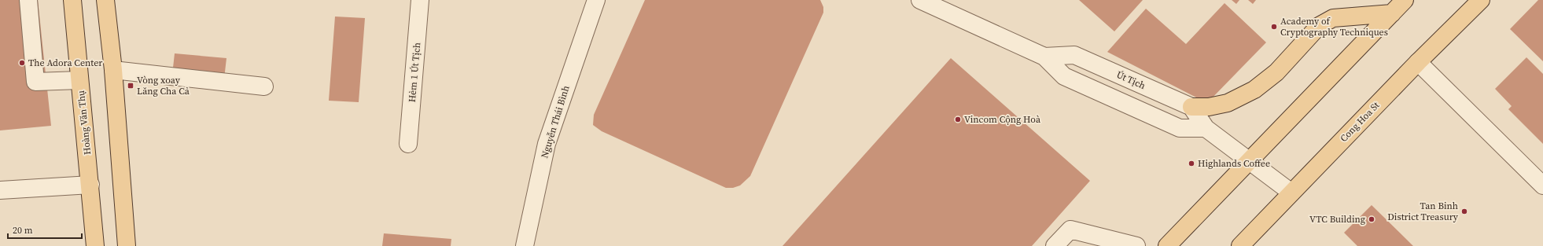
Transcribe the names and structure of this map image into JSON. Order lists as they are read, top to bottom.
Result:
{
  "streets": {
    "main road": ["Cong Hoa St", "Hoàng Văn Thụ"],
    "street": ["Hẻm 1 Út Tịch", "Út Tịch", "Nguyễn Thái Bình"]
  },
  "places": {
    "other": [
      "Academy of Cryptography Techniques",
      "The Adora Center",
      "Vincom Cộng Hoà",
      "Highlands Coffee",
      "Tan Binh District Treasury",
      "VTC Building"
    ],
    "transit": ["Vòng xoay Lăng Cha Cả"]
  },
  "scale_bar": "20 m"
}
